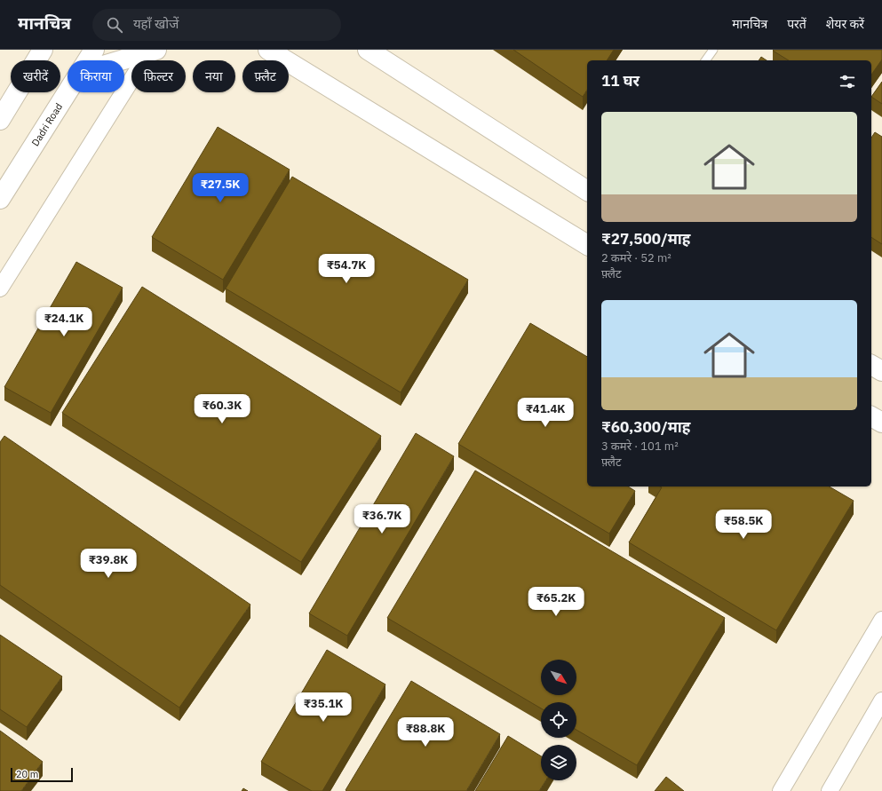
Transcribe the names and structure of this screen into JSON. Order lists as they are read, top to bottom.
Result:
{
  "streets": {
    "street": ["Dadri Road"]
  },
  "scale_bar": "20 m",
  "north": "bottom right",
  "page": {
    "header": "मानचित्र",
    "search": "यहाँ खोजें",
    "nav": ["मानचित्र", "परतें", "शेयर करें"],
    "chip": [
      "खरीदें",
      "किराया",
      "फ़िल्टर",
      "नया",
      "फ़्लैट"
    ],
    "heading": "11 घर",
    "list": [
      {
        "name": "₹27,500/माह",
        "note": "2 कमरे · 52 m² · फ़्लैट"
      },
      {
        "name": "₹60,300/माह",
        "note": "3 कमरे · 101 m² · फ़्लैट"
      }
    ],
    "price": [
      "₹27.5K",
      "₹54.7K",
      "₹24.1K",
      "₹60.3K",
      "₹41.4K",
      "₹36.7K",
      "₹58.5K",
      "₹39.8K",
      "₹65.2K",
      "₹35.1K",
      "₹88.8K"
    ],
    "scale": "20 m"
  }
}
